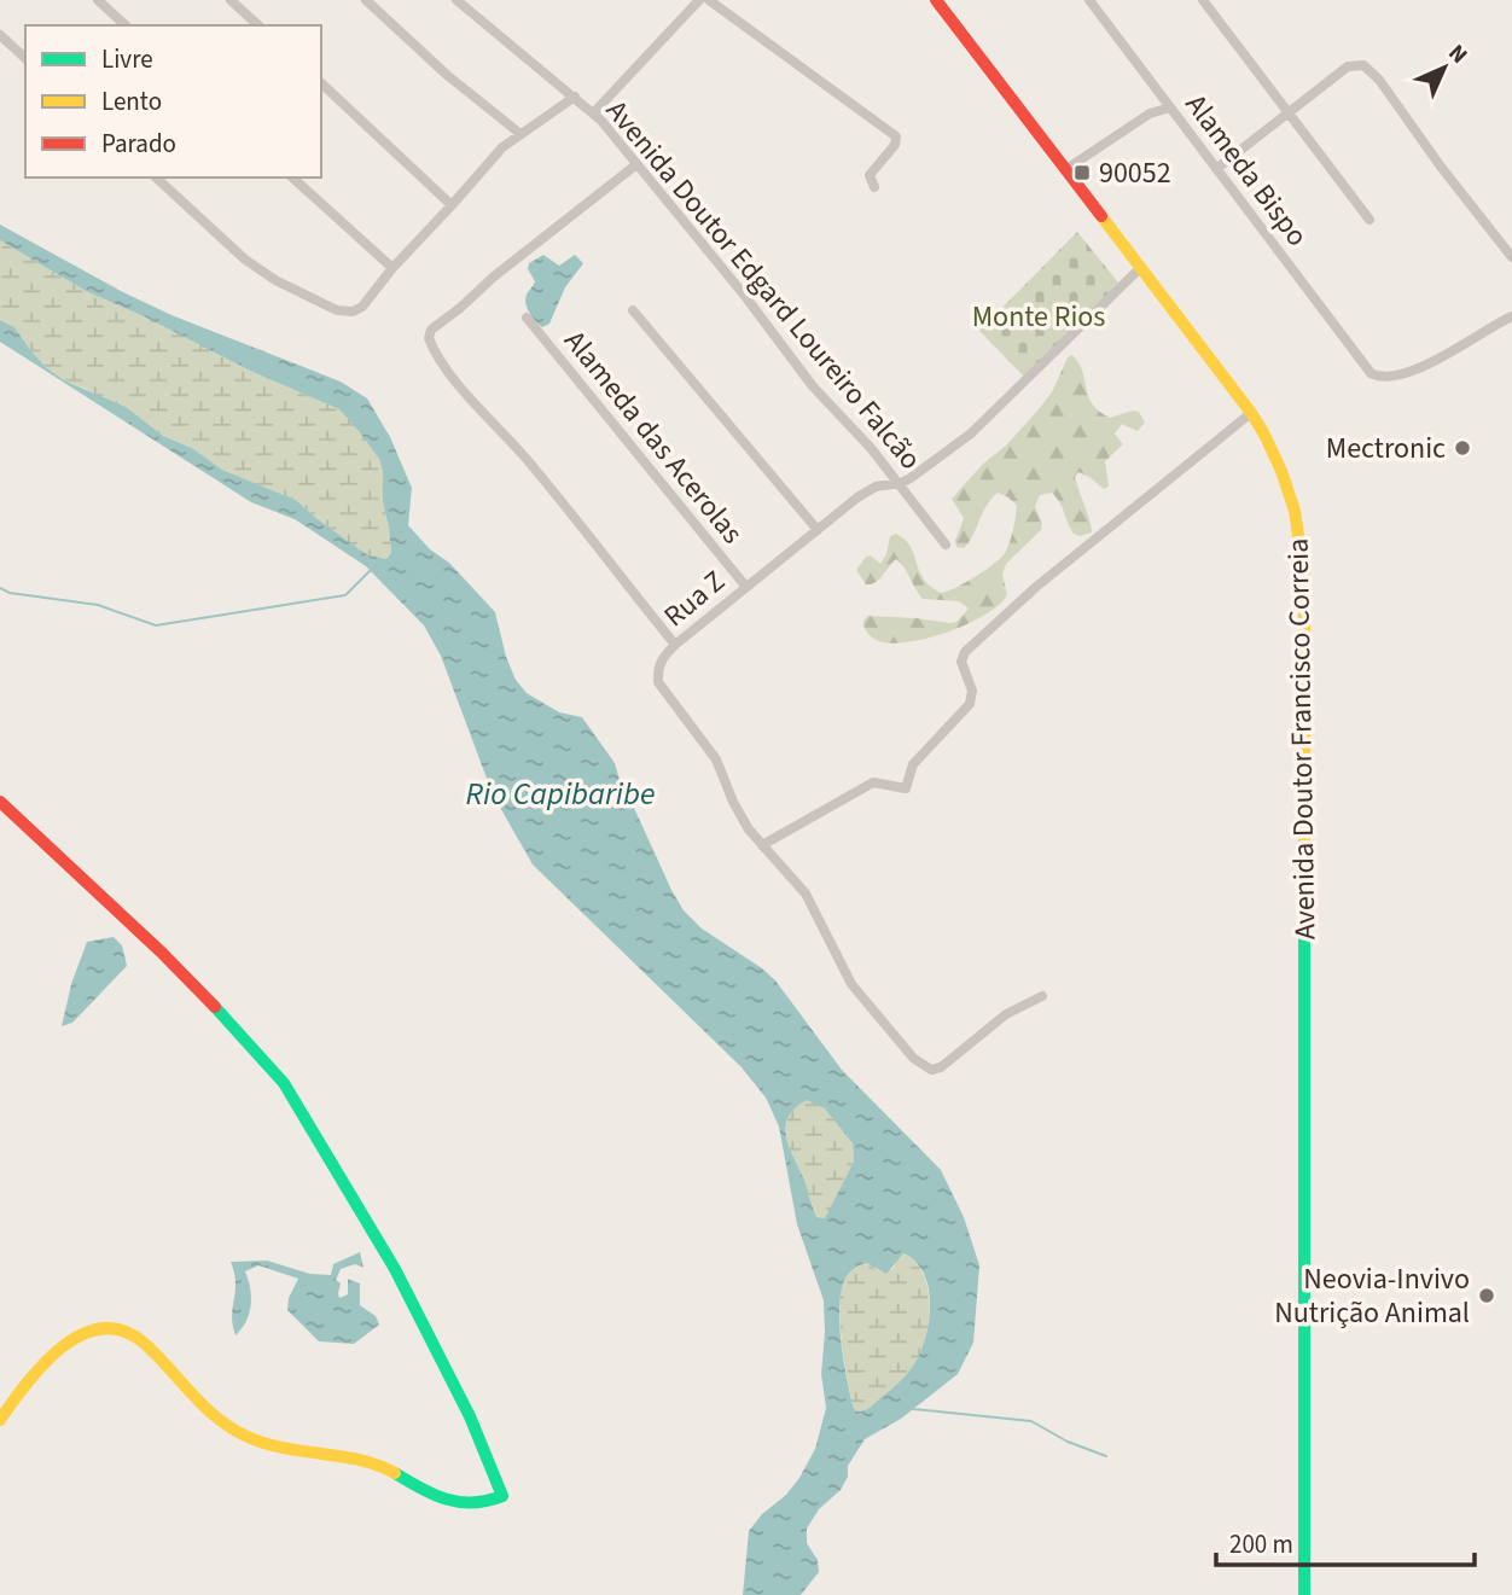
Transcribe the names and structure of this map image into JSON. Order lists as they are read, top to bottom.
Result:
{
  "streets": {
    "main road": ["Avenida Doutor Francisco Correia"],
    "street": [
      "Alameda Bispo",
      "Avenida Doutor Edgard Loureiro Falcão",
      "Alameda das Acerolas",
      "Rua Z"
    ]
  },
  "crossings": [
    ["Avenida Doutor Edgard Loureiro Falcão", "Rua Z"],
    ["Alameda das Acerolas", "Rua Z"],
    ["Rua Z", "Avenida Doutor Francisco Correia"]
  ],
  "water": ["Rio Capibaribe"],
  "parks": ["Monte Rios"],
  "places": {
    "transit": ["90052"],
    "other": ["Mectronic", "Neovia-Invivo Nutrição Animal"]
  },
  "legend": ["Livre", "Lento", "Parado"],
  "scale_bar": "200 m",
  "north": "top right"
}
